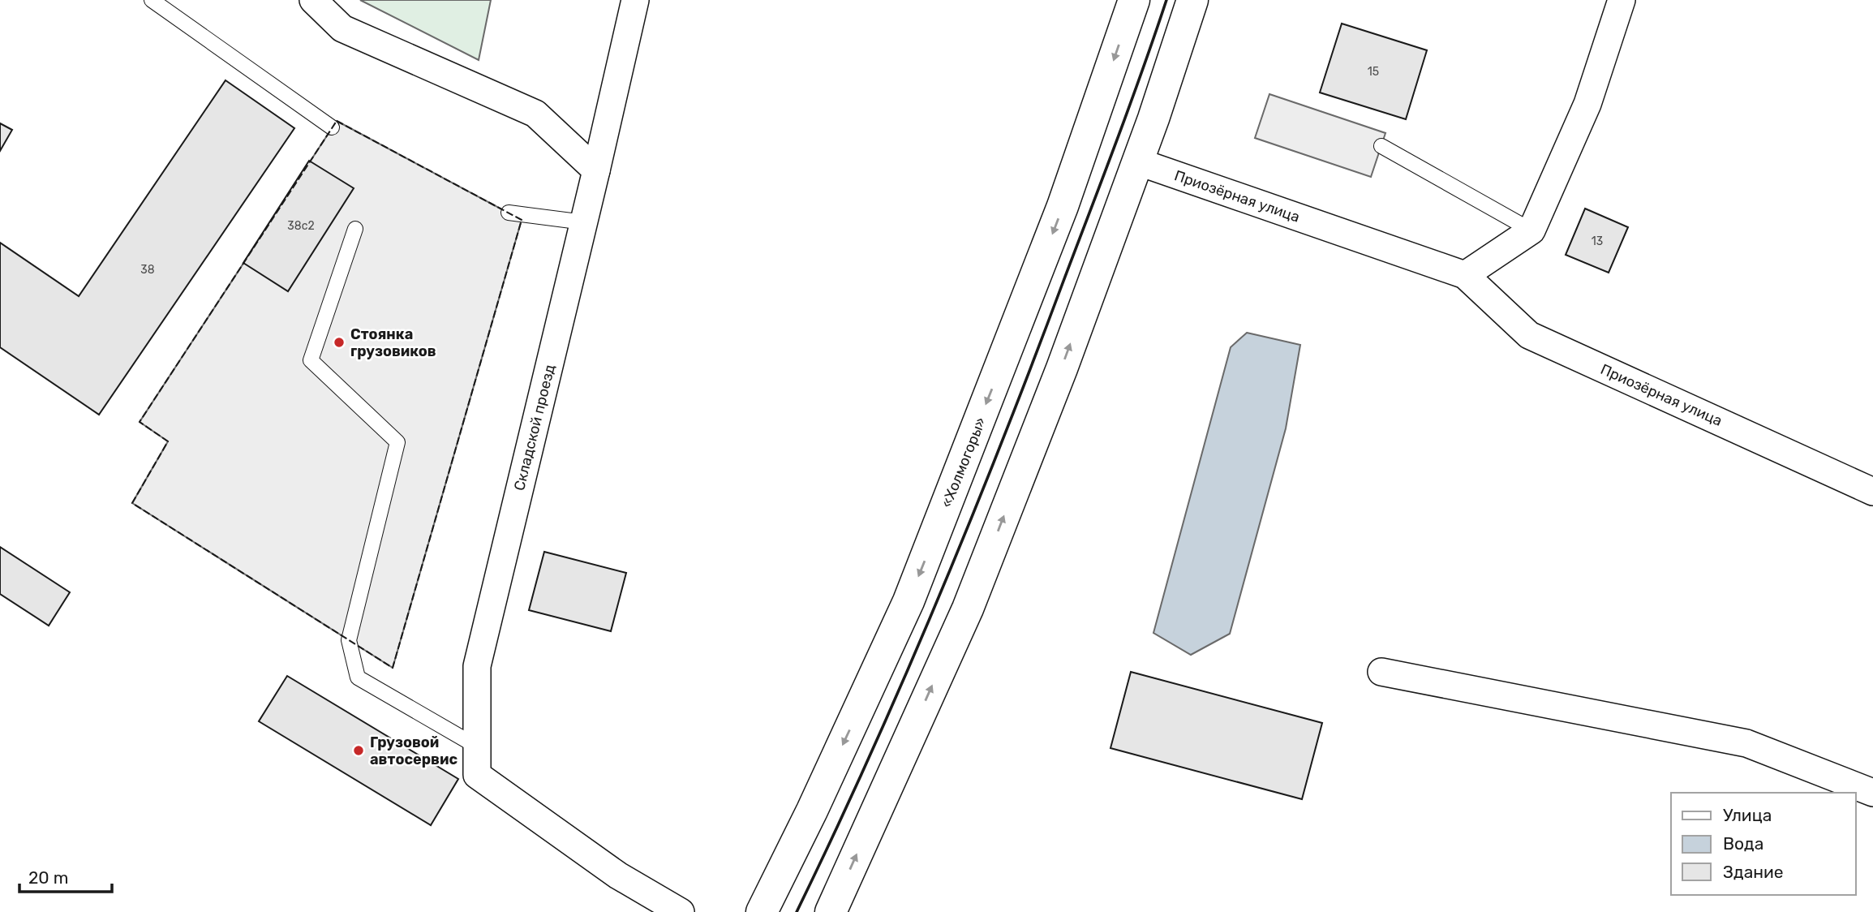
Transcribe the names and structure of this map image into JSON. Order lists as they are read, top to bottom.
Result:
{
  "streets": {
    "highway": ["«Холмогоры»"],
    "street": ["Приозёрная улица", "Складской проезд"]
  },
  "places": ["Стоянка грузовиков", "Грузовой автосервис"],
  "house_numbers": [
    "15",
    "38с2",
    "13",
    "38"
  ],
  "legend": ["Улица", "Вода", "Здание"],
  "scale_bar": "20 m"
}
